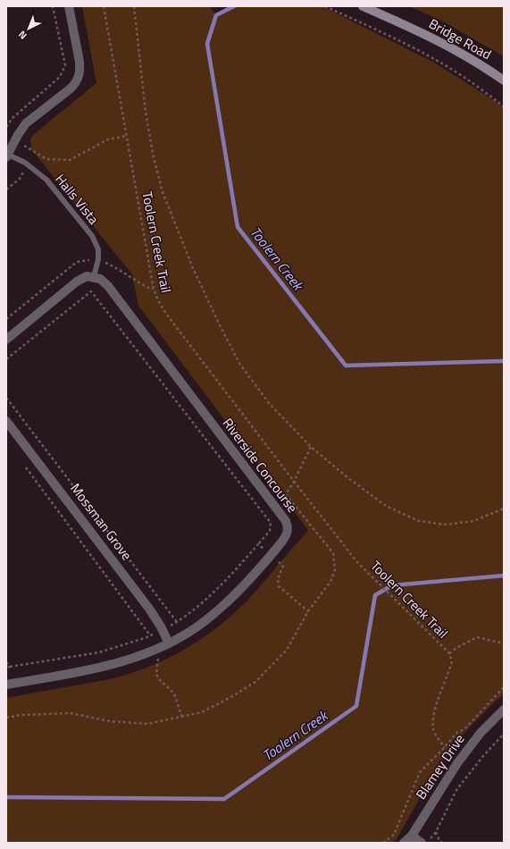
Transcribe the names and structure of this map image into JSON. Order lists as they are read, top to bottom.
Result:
{
  "streets": {
    "street": [
      "Bridge Road",
      "Riverside Concourse",
      "Mossman Grove",
      "Blamey Drive"
    ],
    "lane": ["Halls Vista"],
    "path": ["Toolern Creek Trail"]
  },
  "crossings": [
    ["Halls Vista", "Riverside Concourse"],
    ["Riverside Concourse", "Mossman Grove"]
  ],
  "water": ["Toolern Creek"],
  "north": "bottom left"
}
